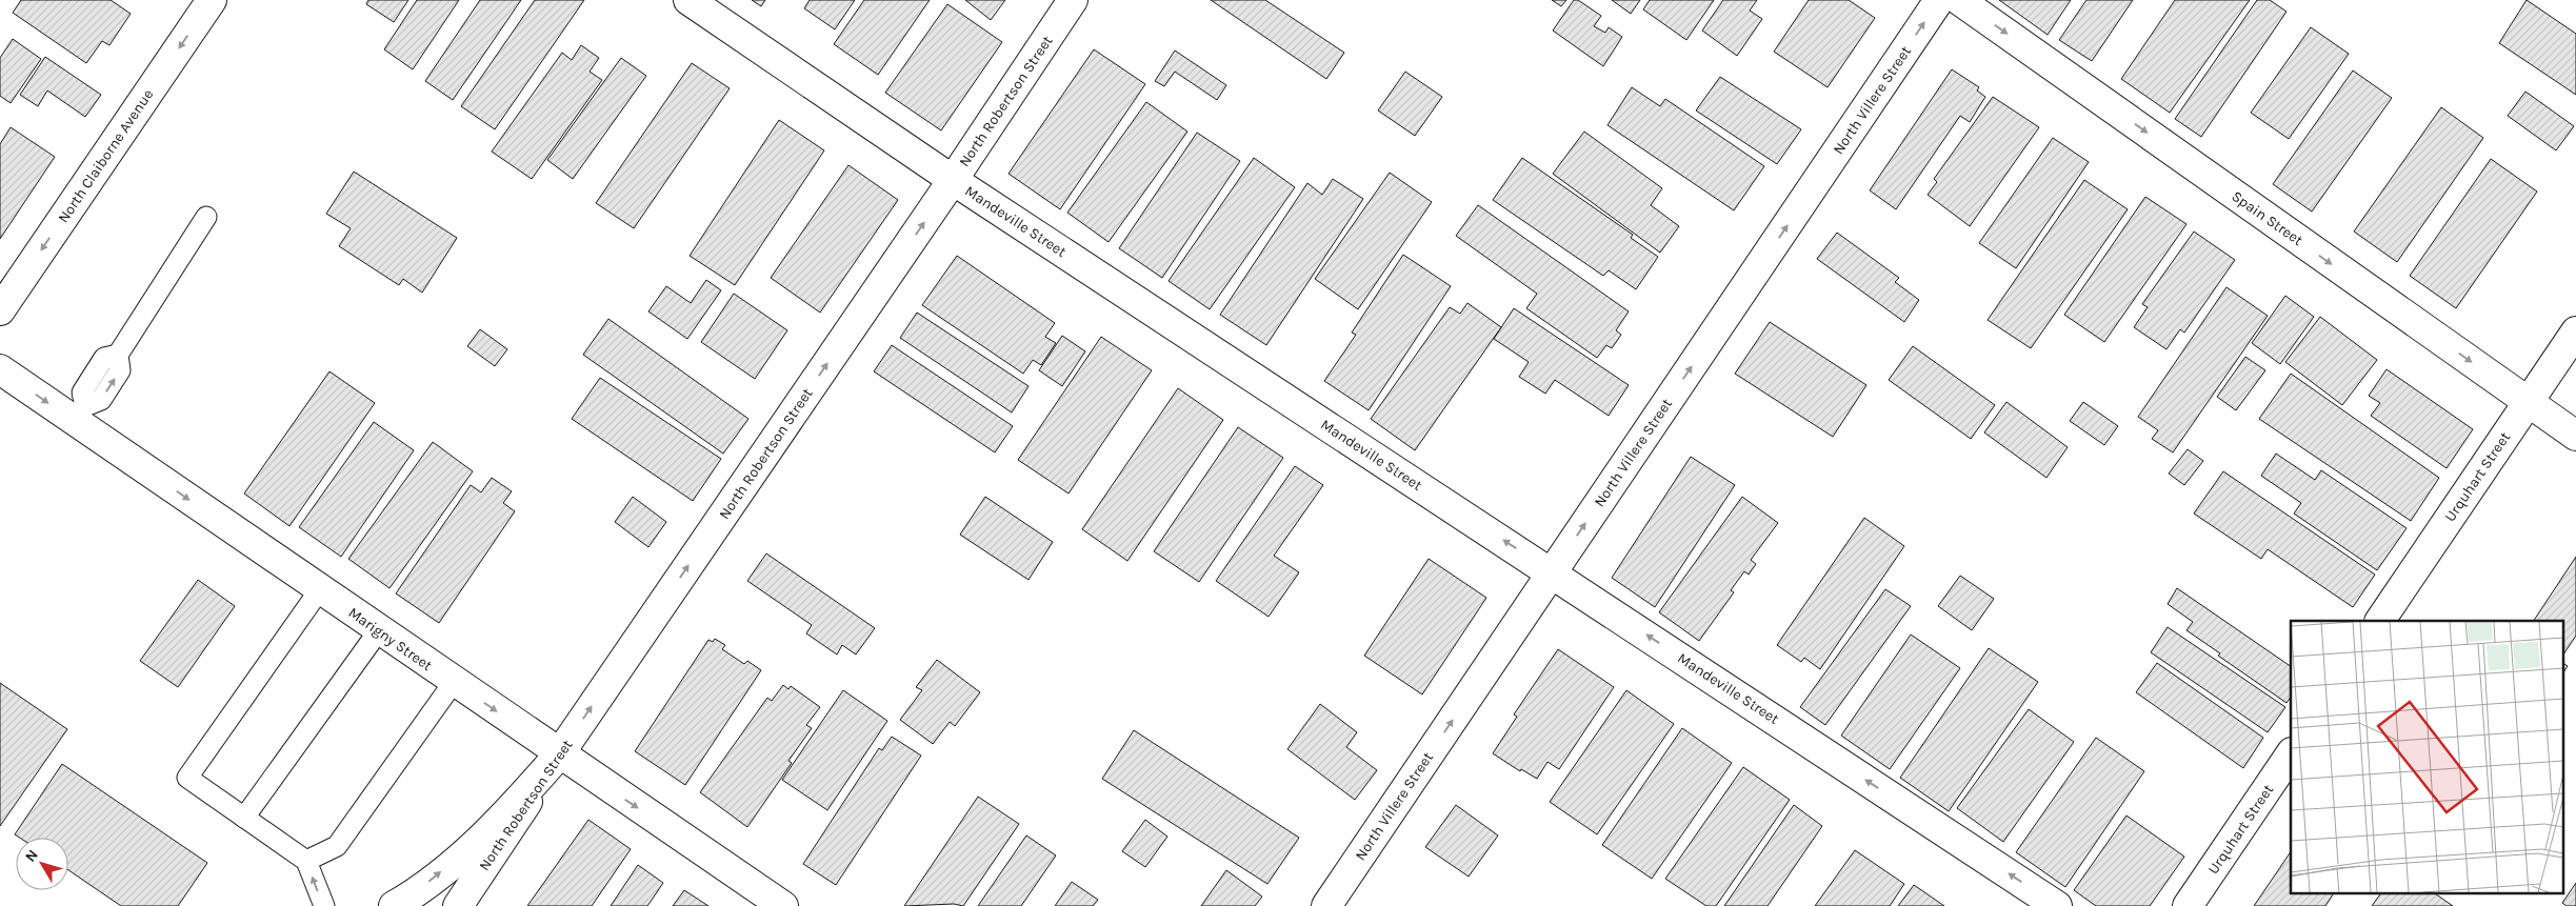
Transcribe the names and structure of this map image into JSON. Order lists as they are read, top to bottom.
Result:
{
  "streets": {
    "street": [
      "North Villere Street",
      "North Robertson Street",
      "North Claiborne Avenue",
      "Spain Street",
      "Mandeville Street",
      "Urquhart Street",
      "Marigny Street"
    ]
  },
  "crossings": [
    ["North Villere Street", "Mandeville Street"],
    ["North Robertson Street", "Mandeville Street"],
    ["North Robertson Street", "Marigny Street"],
    ["Spain Street", "Urquhart Street"]
  ],
  "one_way": [
    "North Villere Street",
    "North Robertson Street",
    "North Claiborne Avenue",
    "Spain Street",
    "Mandeville Street",
    "Marigny Street"
  ],
  "north": "top left"
}
